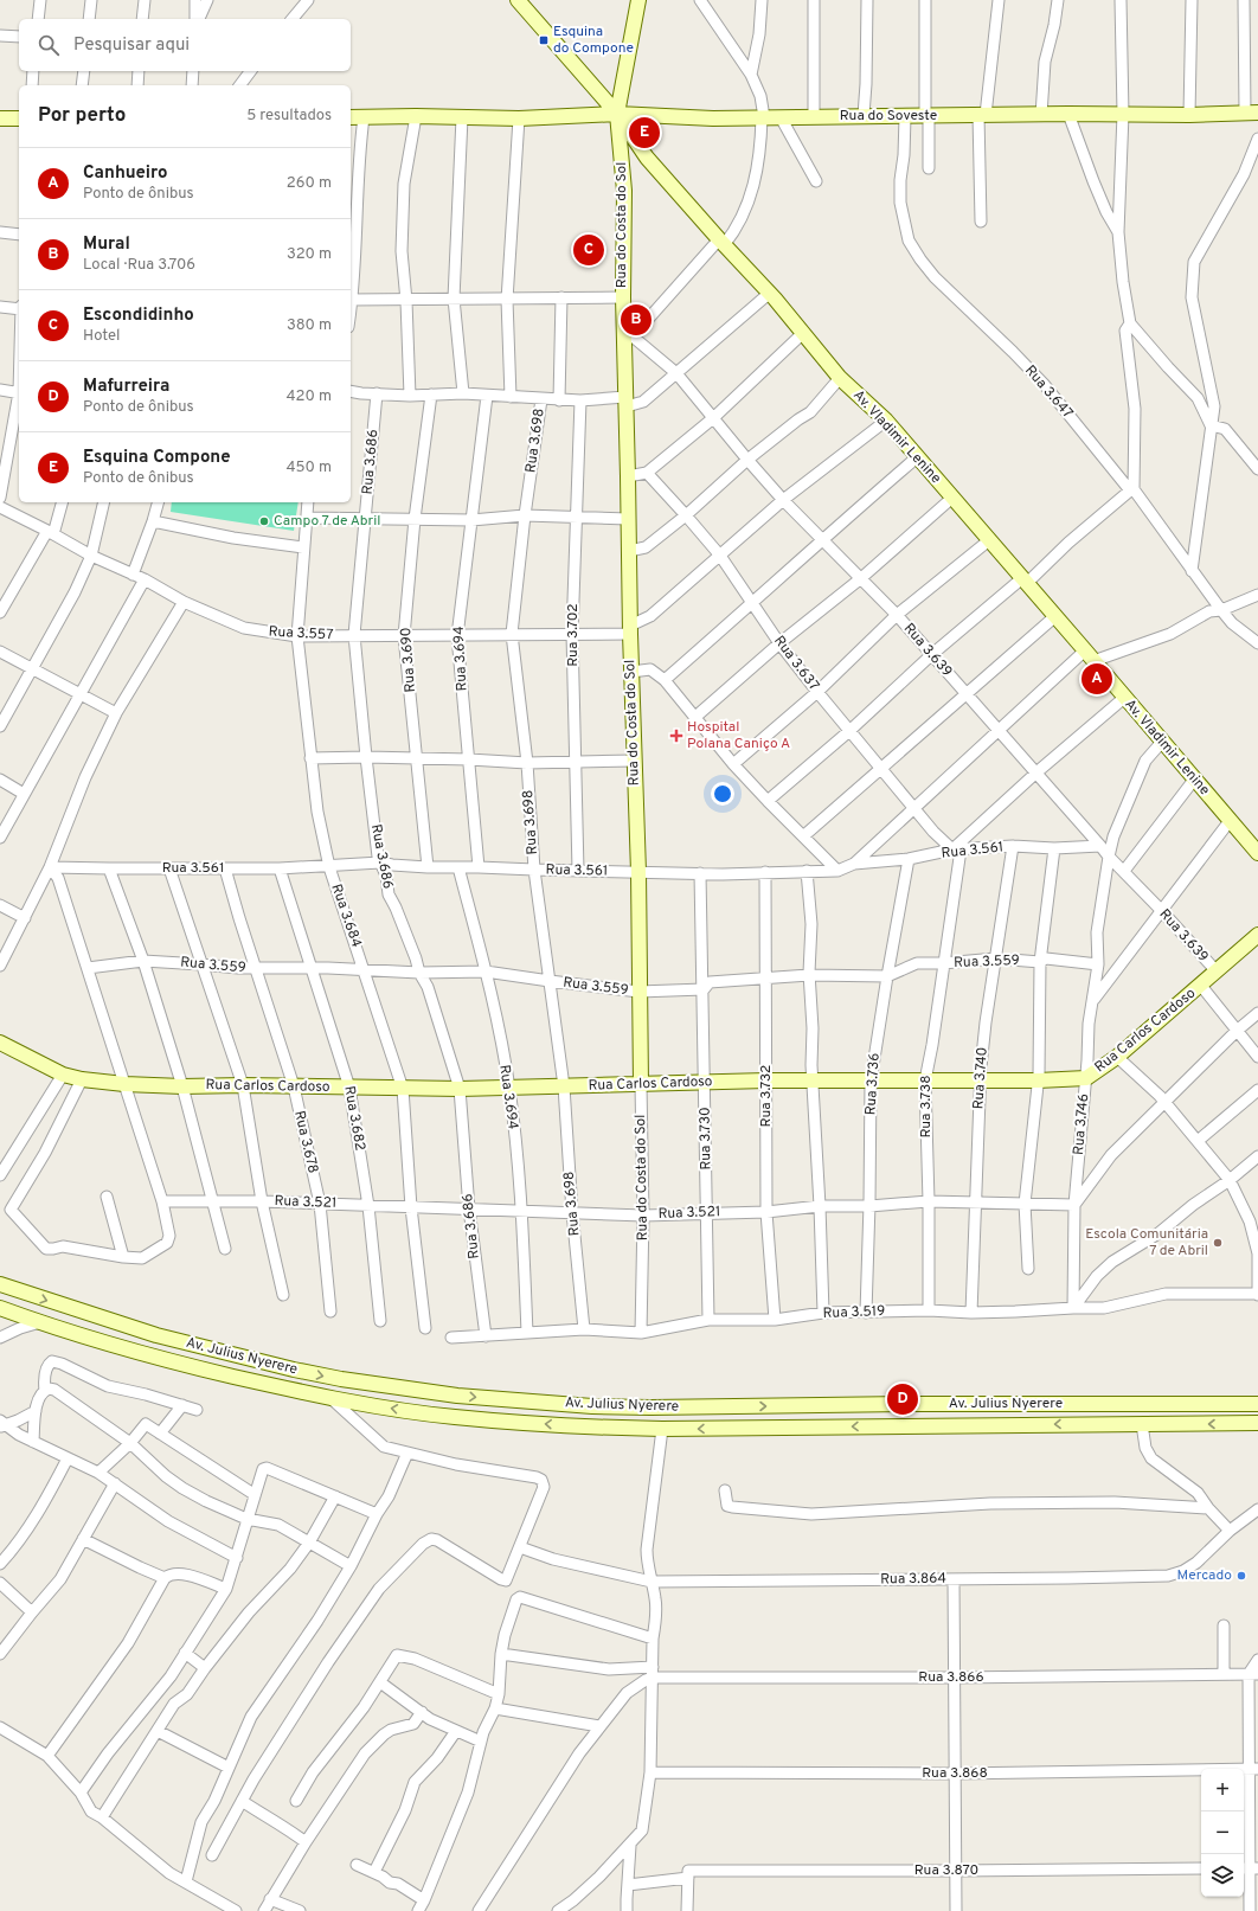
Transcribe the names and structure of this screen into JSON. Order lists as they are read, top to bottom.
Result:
{
  "streets": {
    "main road": [
      "Rua do Soveste",
      "Rua do Costa do Sol",
      "Av. Vladimir Lenine",
      "Rua Carlos Cardoso",
      "Av. Julius Nyerere"
    ],
    "street": [
      "Rua 3.647",
      "Rua 3.698",
      "Rua 3.686",
      "Rua 3.557",
      "Rua 3.702",
      "Rua 3.639",
      "Rua 3.694",
      "Rua 3.690",
      "Rua 3.637",
      "Rua 3.561",
      "Rua 3.684",
      "Rua 3.559",
      "Rua 3.740",
      "Rua 3.736",
      "Rua 3.732",
      "Rua 3.738",
      "Rua 3.682",
      "Rua 3.746",
      "Rua 3.730",
      "Rua 3.678",
      "Rua 3.521",
      "Rua 3.519",
      "Rua 3.864",
      "Rua 3.866",
      "Rua 3.868",
      "Rua 3.870"
    ]
  },
  "crossings": [
    ["Rua do Soveste", "Rua do Costa do Sol"],
    ["Rua do Soveste", "Rua 3.647"],
    ["Rua do Soveste", "Av. Vladimir Lenine"],
    ["Rua do Costa do Sol", "Av. Vladimir Lenine"],
    ["Rua do Costa do Sol", "Rua 3.557"],
    ["Rua do Costa do Sol", "Rua 3.639"],
    ["Rua do Costa do Sol", "Rua 3.561"],
    ["Rua do Costa do Sol", "Rua 3.559"],
    ["Rua do Costa do Sol", "Rua Carlos Cardoso"],
    ["Rua do Costa do Sol", "Rua 3.521"],
    ["Rua do Costa do Sol", "Rua 3.519"],
    ["Av. Vladimir Lenine", "Rua 3.746"],
    ["Rua 3.698", "Rua 3.557"],
    ["Rua 3.698", "Rua 3.561"],
    ["Rua 3.698", "Rua 3.559"],
    ["Rua 3.698", "Rua Carlos Cardoso"],
    ["Rua 3.698", "Rua 3.521"],
    ["Rua 3.698", "Rua 3.519"],
    ["Rua 3.686", "Rua 3.557"],
    ["Rua 3.686", "Rua 3.561"],
    ["Rua 3.686", "Rua 3.559"],
    ["Rua 3.686", "Rua Carlos Cardoso"],
    ["Rua 3.686", "Rua 3.521"],
    ["Rua 3.686", "Rua 3.519"],
    ["Rua 3.557", "Rua 3.702"],
    ["Rua 3.557", "Rua 3.694"],
    ["Rua 3.557", "Rua 3.690"],
    ["Rua 3.557", "Rua 3.684"],
    ["Rua 3.702", "Rua 3.561"],
    ["Rua 3.639", "Rua 3.561"],
    ["Rua 3.639", "Rua Carlos Cardoso"],
    ["Rua 3.639", "Rua 3.746"],
    ["Rua 3.694", "Rua 3.561"],
    ["Rua 3.694", "Rua 3.559"],
    ["Rua 3.694", "Rua Carlos Cardoso"],
    ["Rua 3.694", "Rua 3.521"],
    ["Rua 3.694", "Rua 3.519"],
    ["Rua 3.690", "Rua 3.561"],
    ["Rua 3.637", "Rua 3.561"],
    ["Rua 3.637", "Rua 3.738"],
    ["Rua 3.561", "Rua 3.684"],
    ["Rua 3.561", "Rua 3.740"],
    ["Rua 3.561", "Rua 3.736"],
    ["Rua 3.561", "Rua 3.732"],
    ["Rua 3.561", "Rua 3.738"],
    ["Rua 3.561", "Rua 3.682"],
    ["Rua 3.561", "Rua 3.730"],
    ["Rua 3.561", "Rua 3.678"],
    ["Rua 3.684", "Rua 3.559"],
    ["Rua 3.684", "Rua Carlos Cardoso"],
    ["Rua 3.684", "Rua 3.521"],
    ["Rua 3.559", "Rua 3.740"],
    ["Rua 3.559", "Rua 3.736"],
    ["Rua 3.559", "Rua 3.732"],
    ["Rua 3.559", "Rua 3.738"],
    ["Rua 3.559", "Rua 3.682"],
    ["Rua 3.559", "Rua 3.746"],
    ["Rua 3.559", "Rua 3.730"],
    ["Rua 3.559", "Rua 3.678"],
    ["Rua Carlos Cardoso", "Rua 3.740"],
    ["Rua Carlos Cardoso", "Rua 3.736"],
    ["Rua Carlos Cardoso", "Rua 3.732"],
    ["Rua Carlos Cardoso", "Rua 3.738"],
    ["Rua Carlos Cardoso", "Rua 3.682"],
    ["Rua Carlos Cardoso", "Rua 3.746"],
    ["Rua Carlos Cardoso", "Rua 3.730"],
    ["Rua Carlos Cardoso", "Rua 3.678"],
    ["Rua 3.740", "Rua 3.521"],
    ["Rua 3.740", "Rua 3.519"],
    ["Rua 3.736", "Rua 3.521"],
    ["Rua 3.736", "Rua 3.519"],
    ["Rua 3.732", "Rua 3.521"],
    ["Rua 3.732", "Rua 3.519"],
    ["Rua 3.738", "Rua 3.521"],
    ["Rua 3.738", "Rua 3.519"],
    ["Rua 3.682", "Rua 3.521"],
    ["Rua 3.746", "Rua 3.521"],
    ["Rua 3.746", "Rua 3.519"],
    ["Rua 3.730", "Rua 3.521"],
    ["Rua 3.730", "Rua 3.519"],
    ["Rua 3.678", "Rua 3.521"]
  ],
  "places": {
    "transit": ["Esquina do Compone"],
    "other": ["Campo 7 de Abril", "Escola Comunitária 7 de Abril", "Mercado"],
    "health": ["Hospital Polana Caniço A"]
  },
  "page": {
    "search": "Pesquisar aqui",
    "heading": ["Por perto", "5 resultados"],
    "pins": [
      "E",
      "C",
      "B",
      "A",
      "D"
    ],
    "list": [
      {
        "mark": "A",
        "name": "Canhueiro",
        "note": "Ponto de ônibus",
        "value": "260 m"
      },
      {
        "mark": "B",
        "name": "Mural",
        "note": "Local · Rua 3.706",
        "value": "320 m"
      },
      {
        "mark": "C",
        "name": "Escondidinho",
        "note": "Hotel",
        "value": "380 m"
      },
      {
        "mark": "D",
        "name": "Mafurreira",
        "note": "Ponto de ônibus",
        "value": "420 m"
      },
      {
        "mark": "E",
        "name": "Esquina Compone",
        "note": "Ponto de ônibus",
        "value": "450 m"
      }
    ],
    "map_buttons": ["+", "−"]
  }
}
